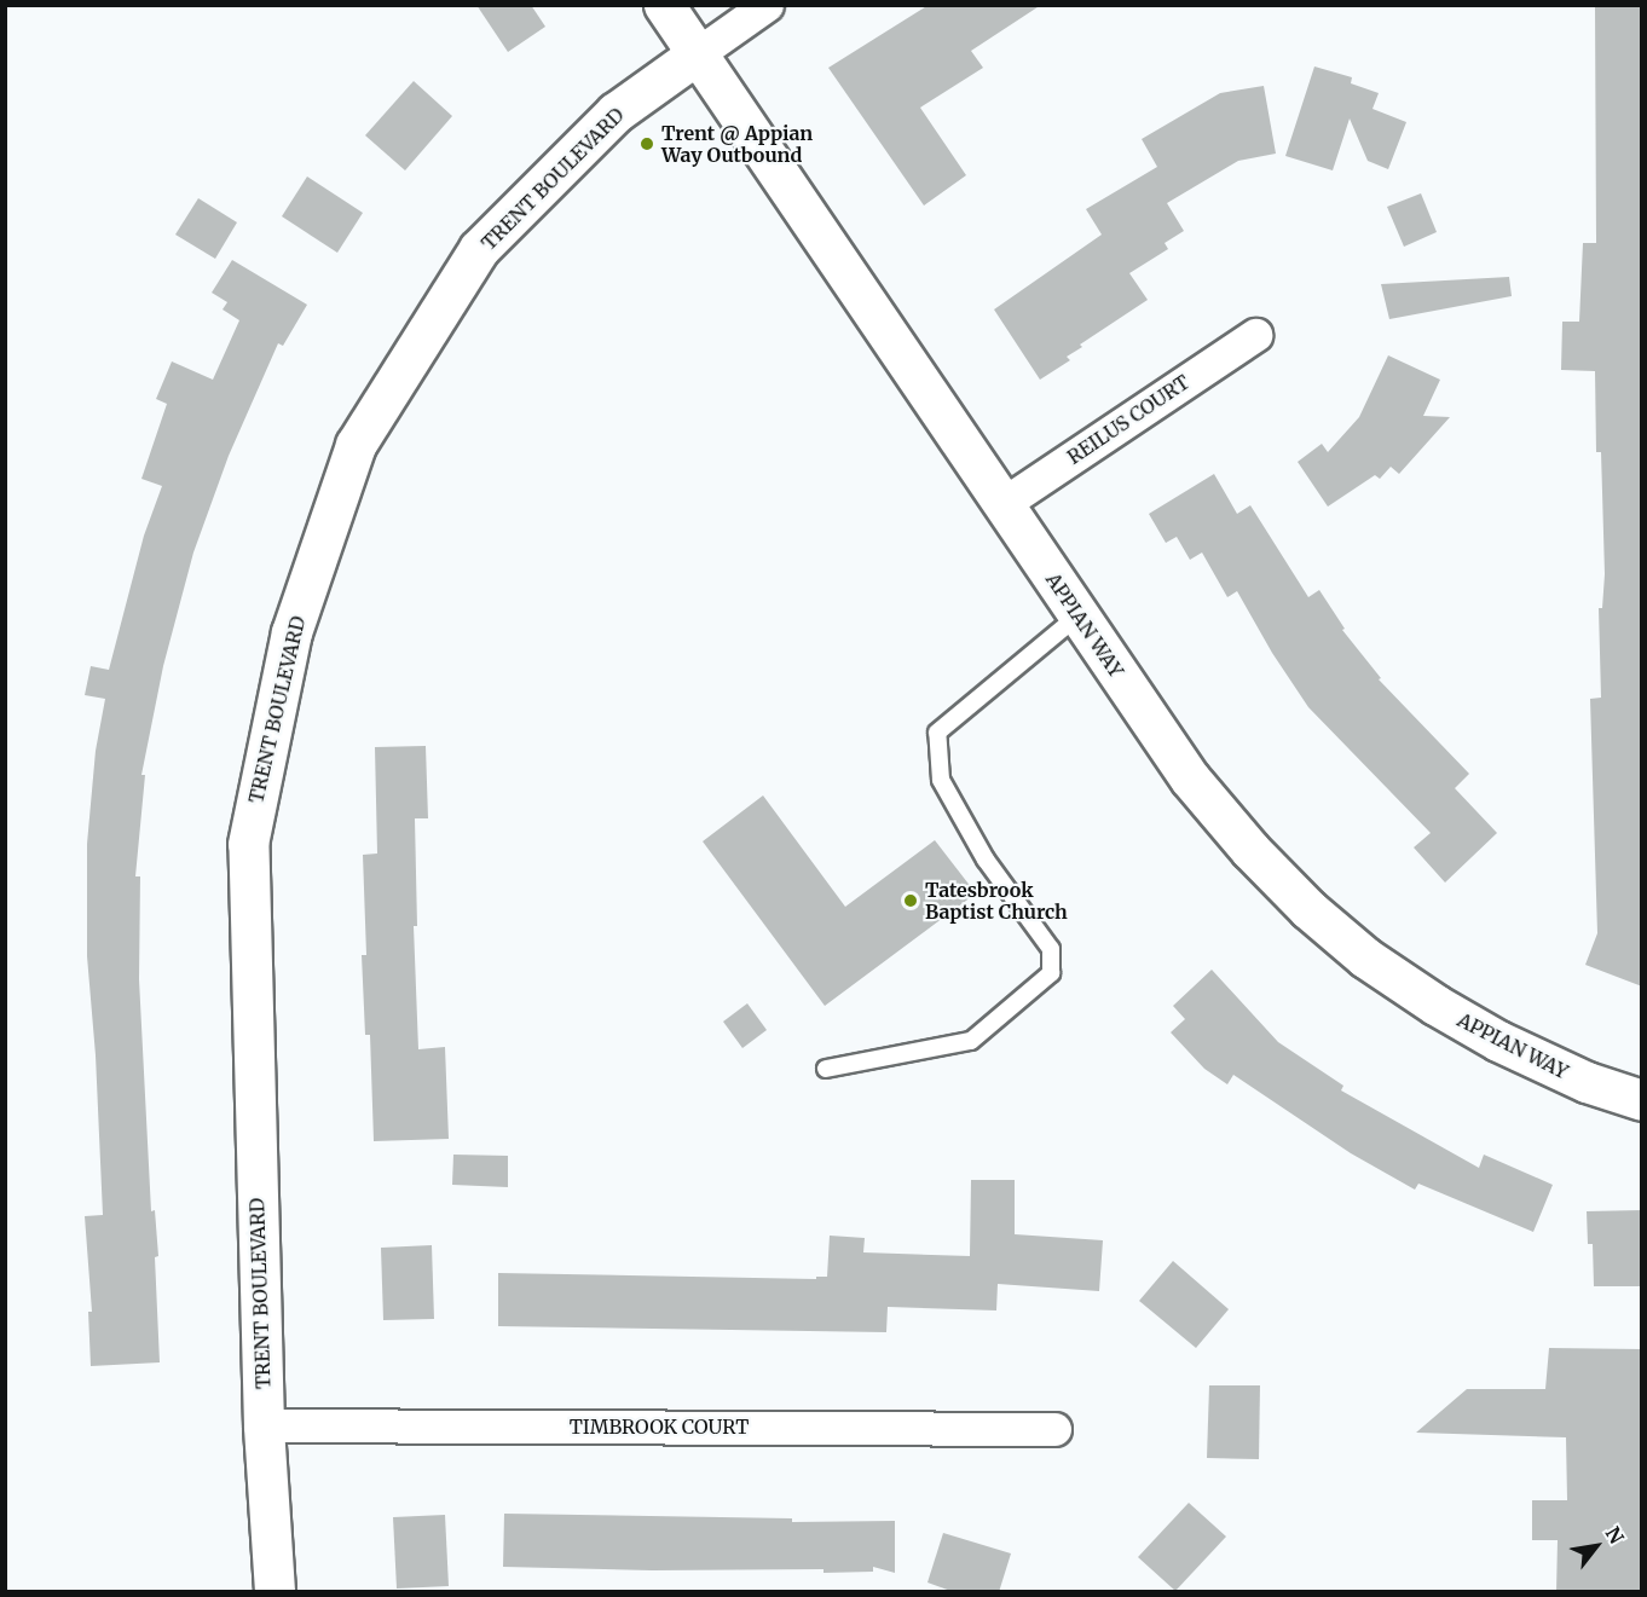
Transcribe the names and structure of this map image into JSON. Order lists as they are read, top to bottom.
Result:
{
  "streets": {
    "street": [
      "TRENT BOULEVARD",
      "REILUS COURT",
      "APPIAN WAY",
      "TIMBROOK COURT"
    ]
  },
  "crossings": [
    ["TRENT BOULEVARD", "APPIAN WAY"],
    ["TRENT BOULEVARD", "TIMBROOK COURT"],
    ["REILUS COURT", "APPIAN WAY"]
  ],
  "places": ["Trent @ Appian Way Outbound", "Tatesbrook Baptist Church"],
  "north": "top right"
}
